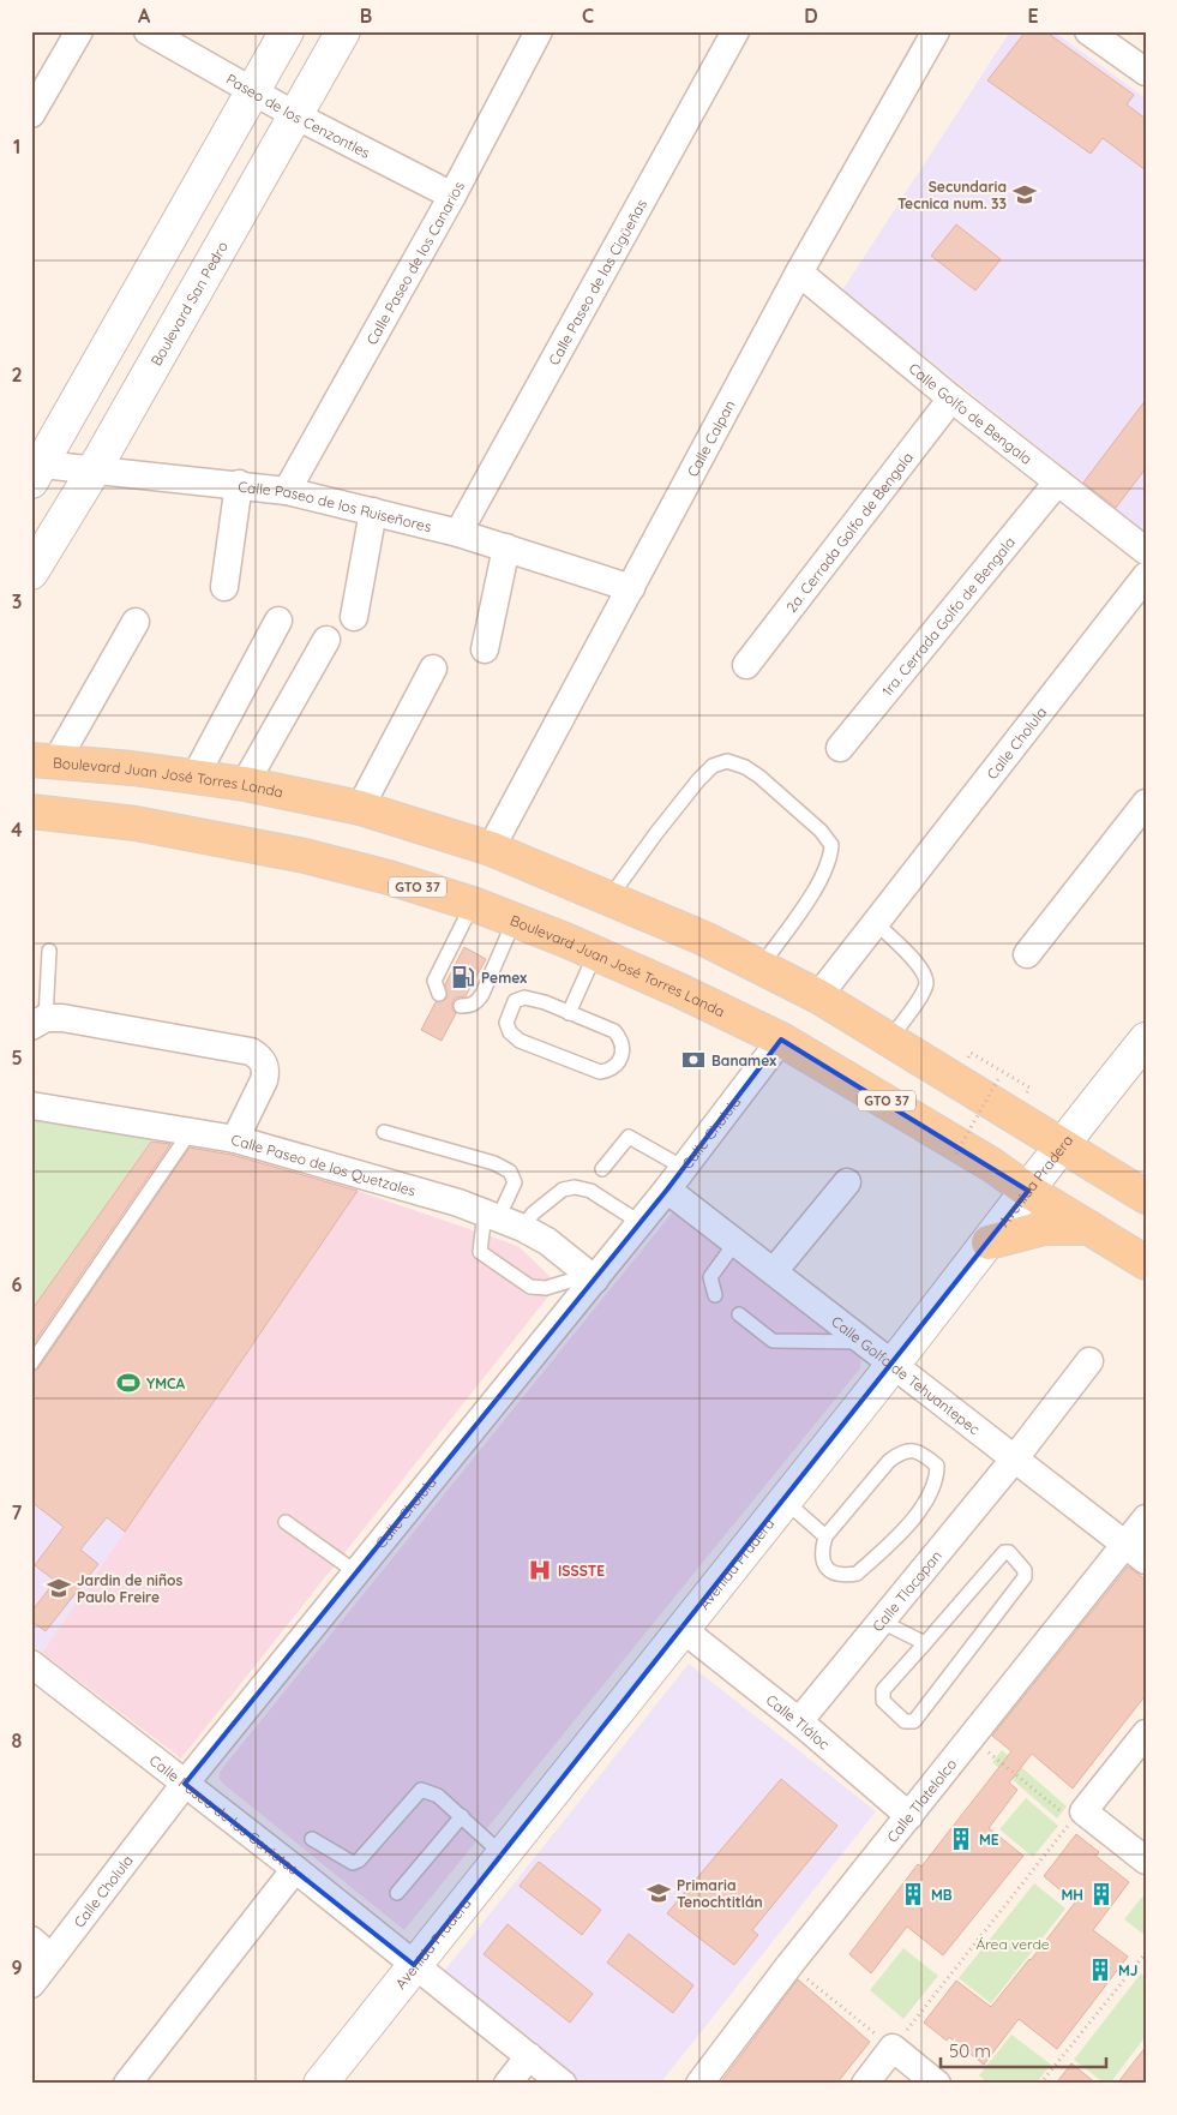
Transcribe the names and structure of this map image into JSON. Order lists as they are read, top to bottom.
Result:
{
  "streets": {
    "main road": ["Boulevard Juan José Torres Landa", "GTO 37"],
    "street": [
      "Paseo de los Cenzontles",
      "Calle Paseo de los Canarios",
      "Calle Paseo de las Cigüeñas",
      "Boulevard San Pedro",
      "Calle Golfo de Bengala",
      "Calle Calpan",
      "Calle Paseo de los Ruiseñores",
      "2a. Cerrada Golfo de Bengala",
      "1ra. Cerrada Golfo de Bengala",
      "Calle Cholula",
      "Calle Paseo de los Quetzales",
      "Avenida Pradera",
      "Calle Golfo de Tehuantepec",
      "Calle Tlacopan",
      "Calle Tláloc",
      "Calle Tlatelolco",
      "Calle Paseo de las Gaviotas"
    ]
  },
  "crossings": [
    ["Paseo de los Cenzontles", "Calle Paseo de los Canarios"],
    ["Paseo de los Cenzontles", "Boulevard San Pedro"],
    ["Calle Paseo de los Canarios", "Calle Paseo de los Ruiseñores"],
    ["Calle Paseo de las Cigüeñas", "Calle Paseo de los Ruiseñores"],
    ["Boulevard San Pedro", "Calle Paseo de los Ruiseñores"],
    ["Calle Golfo de Bengala", "Calle Calpan"],
    ["Calle Golfo de Bengala", "2a. Cerrada Golfo de Bengala"],
    ["Calle Golfo de Bengala", "1ra. Cerrada Golfo de Bengala"],
    ["Calle Calpan", "Calle Paseo de los Ruiseñores"],
    ["Calle Calpan", "Boulevard Juan José Torres Landa"],
    ["Calle Cholula", "Boulevard Juan José Torres Landa"],
    ["Calle Cholula", "Calle Paseo de los Quetzales"],
    ["Calle Cholula", "Calle Golfo de Tehuantepec"],
    ["Calle Cholula", "Calle Paseo de las Gaviotas"],
    ["Boulevard Juan José Torres Landa", "Avenida Pradera"],
    ["Avenida Pradera", "Calle Golfo de Tehuantepec"],
    ["Avenida Pradera", "Calle Tláloc"],
    ["Avenida Pradera", "Calle Paseo de las Gaviotas"],
    ["Calle Golfo de Tehuantepec", "Calle Tlacopan"],
    ["Calle Golfo de Tehuantepec", "Calle Tlatelolco"],
    ["Calle Tlacopan", "Calle Tláloc"],
    ["Calle Tláloc", "Calle Tlatelolco"]
  ],
  "parks": ["Área verde"],
  "places": {
    "school or university": ["Secundaria Tecnica num. 33", "Jardin de niños Paulo Freire", "Primaria Tenochtitlán"],
    "fuel station": ["Pemex"],
    "bank": ["Banamex"],
    "sports": ["YMCA"],
    "hospital": ["ISSSTE"],
    "building": [
      "ME",
      "MB",
      "MH",
      "MJ"
    ]
  },
  "scale_bar": "50 m",
  "grid": {
    "columns": [
      "A",
      "B",
      "C",
      "D",
      "E"
    ],
    "rows": [
      "1",
      "2",
      "3",
      "4",
      "5",
      "6",
      "7",
      "8",
      "9"
    ]
  }
}
